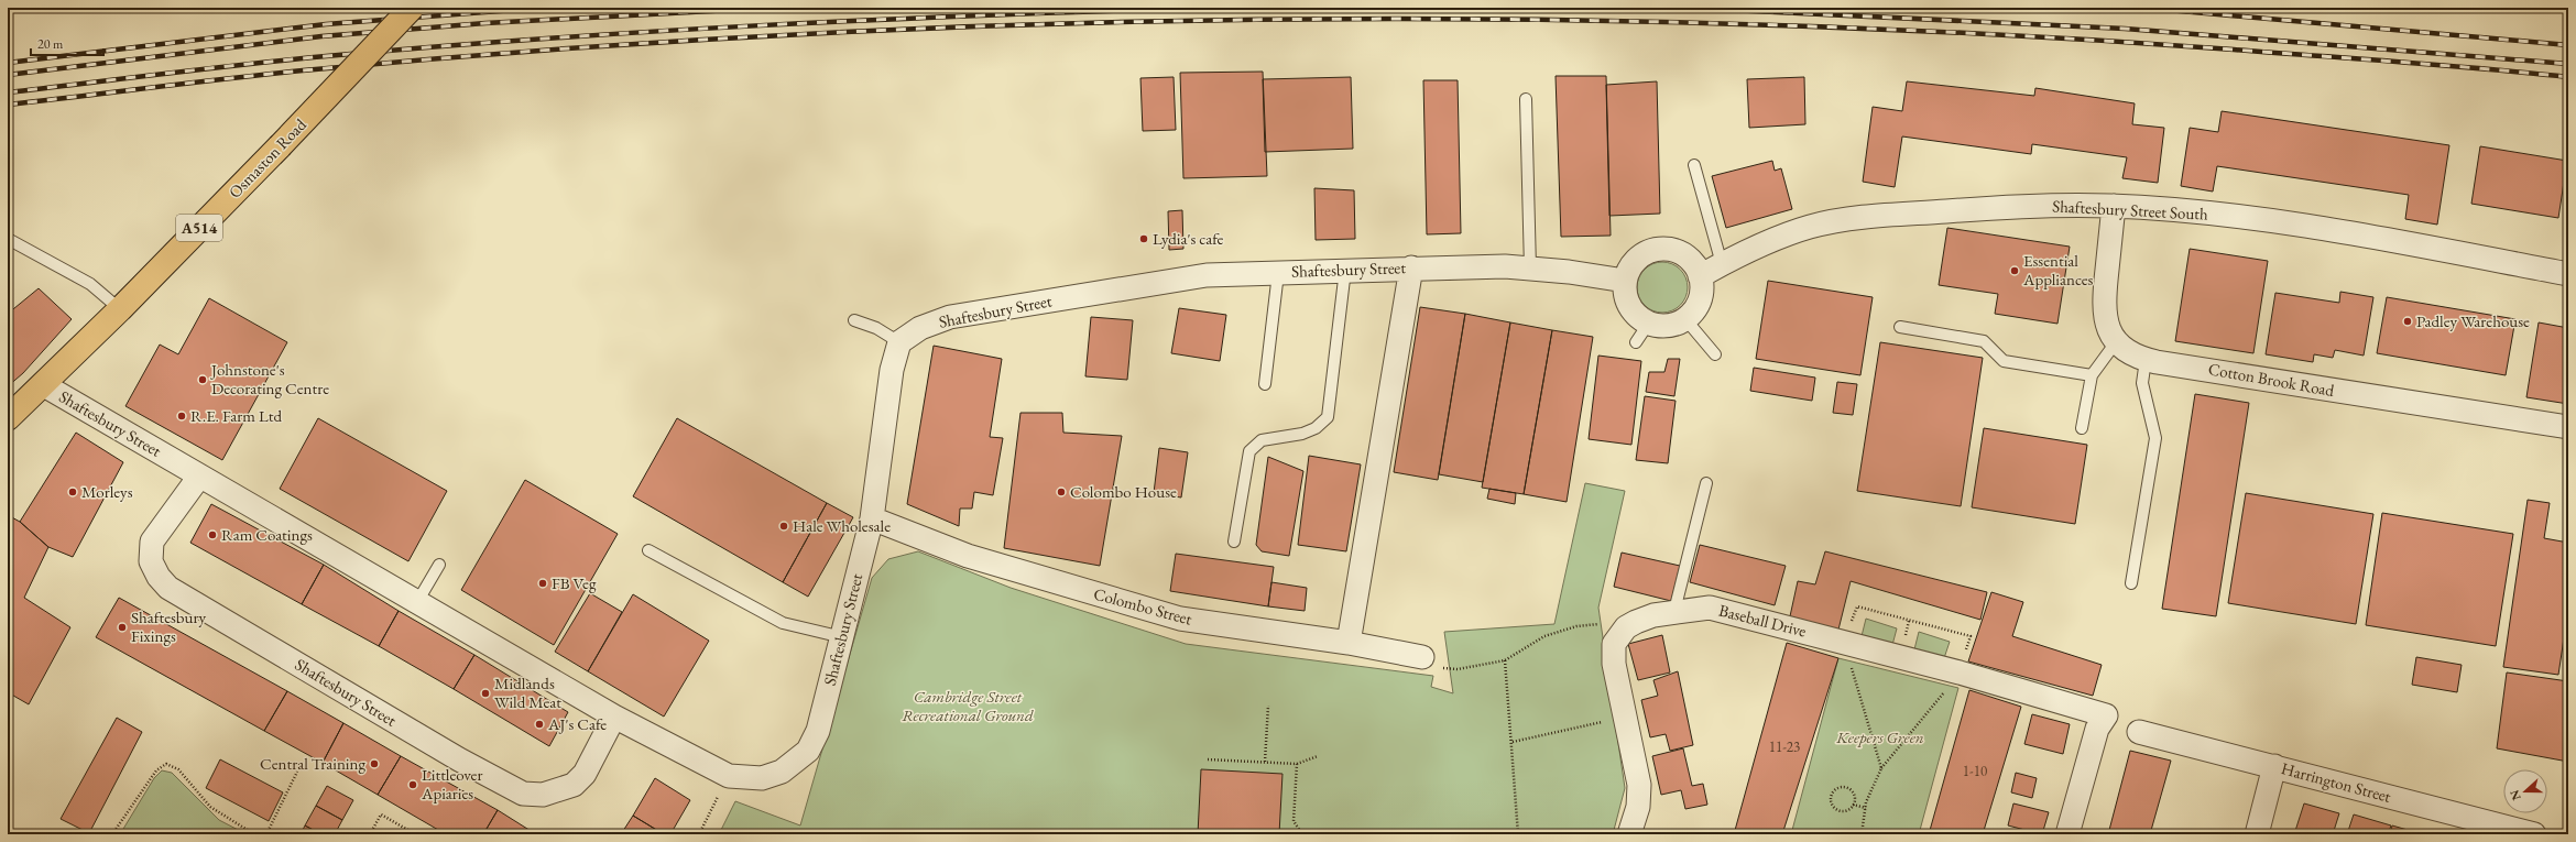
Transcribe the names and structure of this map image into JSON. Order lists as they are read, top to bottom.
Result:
{
  "streets": {
    "main road": ["Osmaston Road", "A514"],
    "street": [
      "Shaftesbury Street South",
      "Shaftesbury Street",
      "Cotton Brook Road",
      "Colombo Street",
      "Baseball Drive",
      "Harrington Street"
    ]
  },
  "crossings": [
    ["Osmaston Road", "Shaftesbury Street"],
    ["Shaftesbury Street South", "Shaftesbury Street"],
    ["Shaftesbury Street South", "Cotton Brook Road"],
    ["Shaftesbury Street", "Colombo Street"]
  ],
  "parks": ["Cambridge Street Recreational Ground", "Keepers Green"],
  "places": [
    "Lydia's cafe",
    "Essential Appliances",
    "Padley Warehouse",
    "Johnstone's Decorating Centre",
    "R.E. Farm Ltd",
    "Morleys",
    "Colombo House",
    "Hale Wholesale",
    "Ram Coatings",
    "FB Veg",
    "Shaftesbury Fixings",
    "Midlands Wild Meat",
    "AJ's Cafe",
    "Central Training",
    "Littleover Apiaries"
  ],
  "house_numbers": ["11-23", "1-10"],
  "scale_bar": "20 m",
  "north": "left"
}
